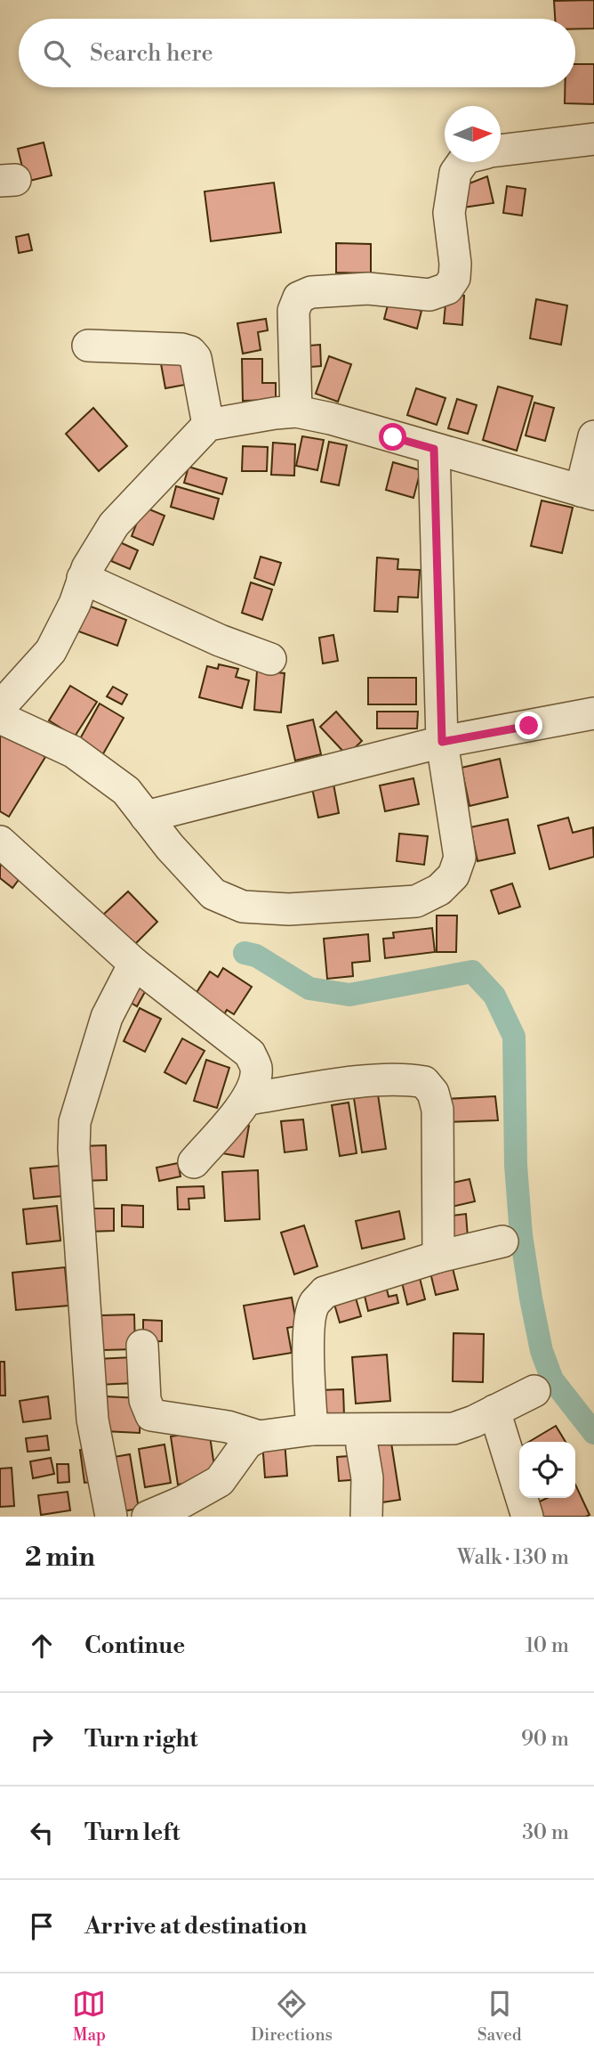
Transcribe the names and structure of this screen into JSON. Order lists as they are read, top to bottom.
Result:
{
  "north": "right",
  "page": {
    "search": "Search here",
    "heading": ["2 min", "Walk · 130 m"],
    "list": [
      ["Continue", "10 m"],
      ["Turn right", "90 m"],
      ["Turn left", "30 m"],
      "Arrive at destination"
    ],
    "nav": ["Map", "Directions", "Saved"]
  }
}
